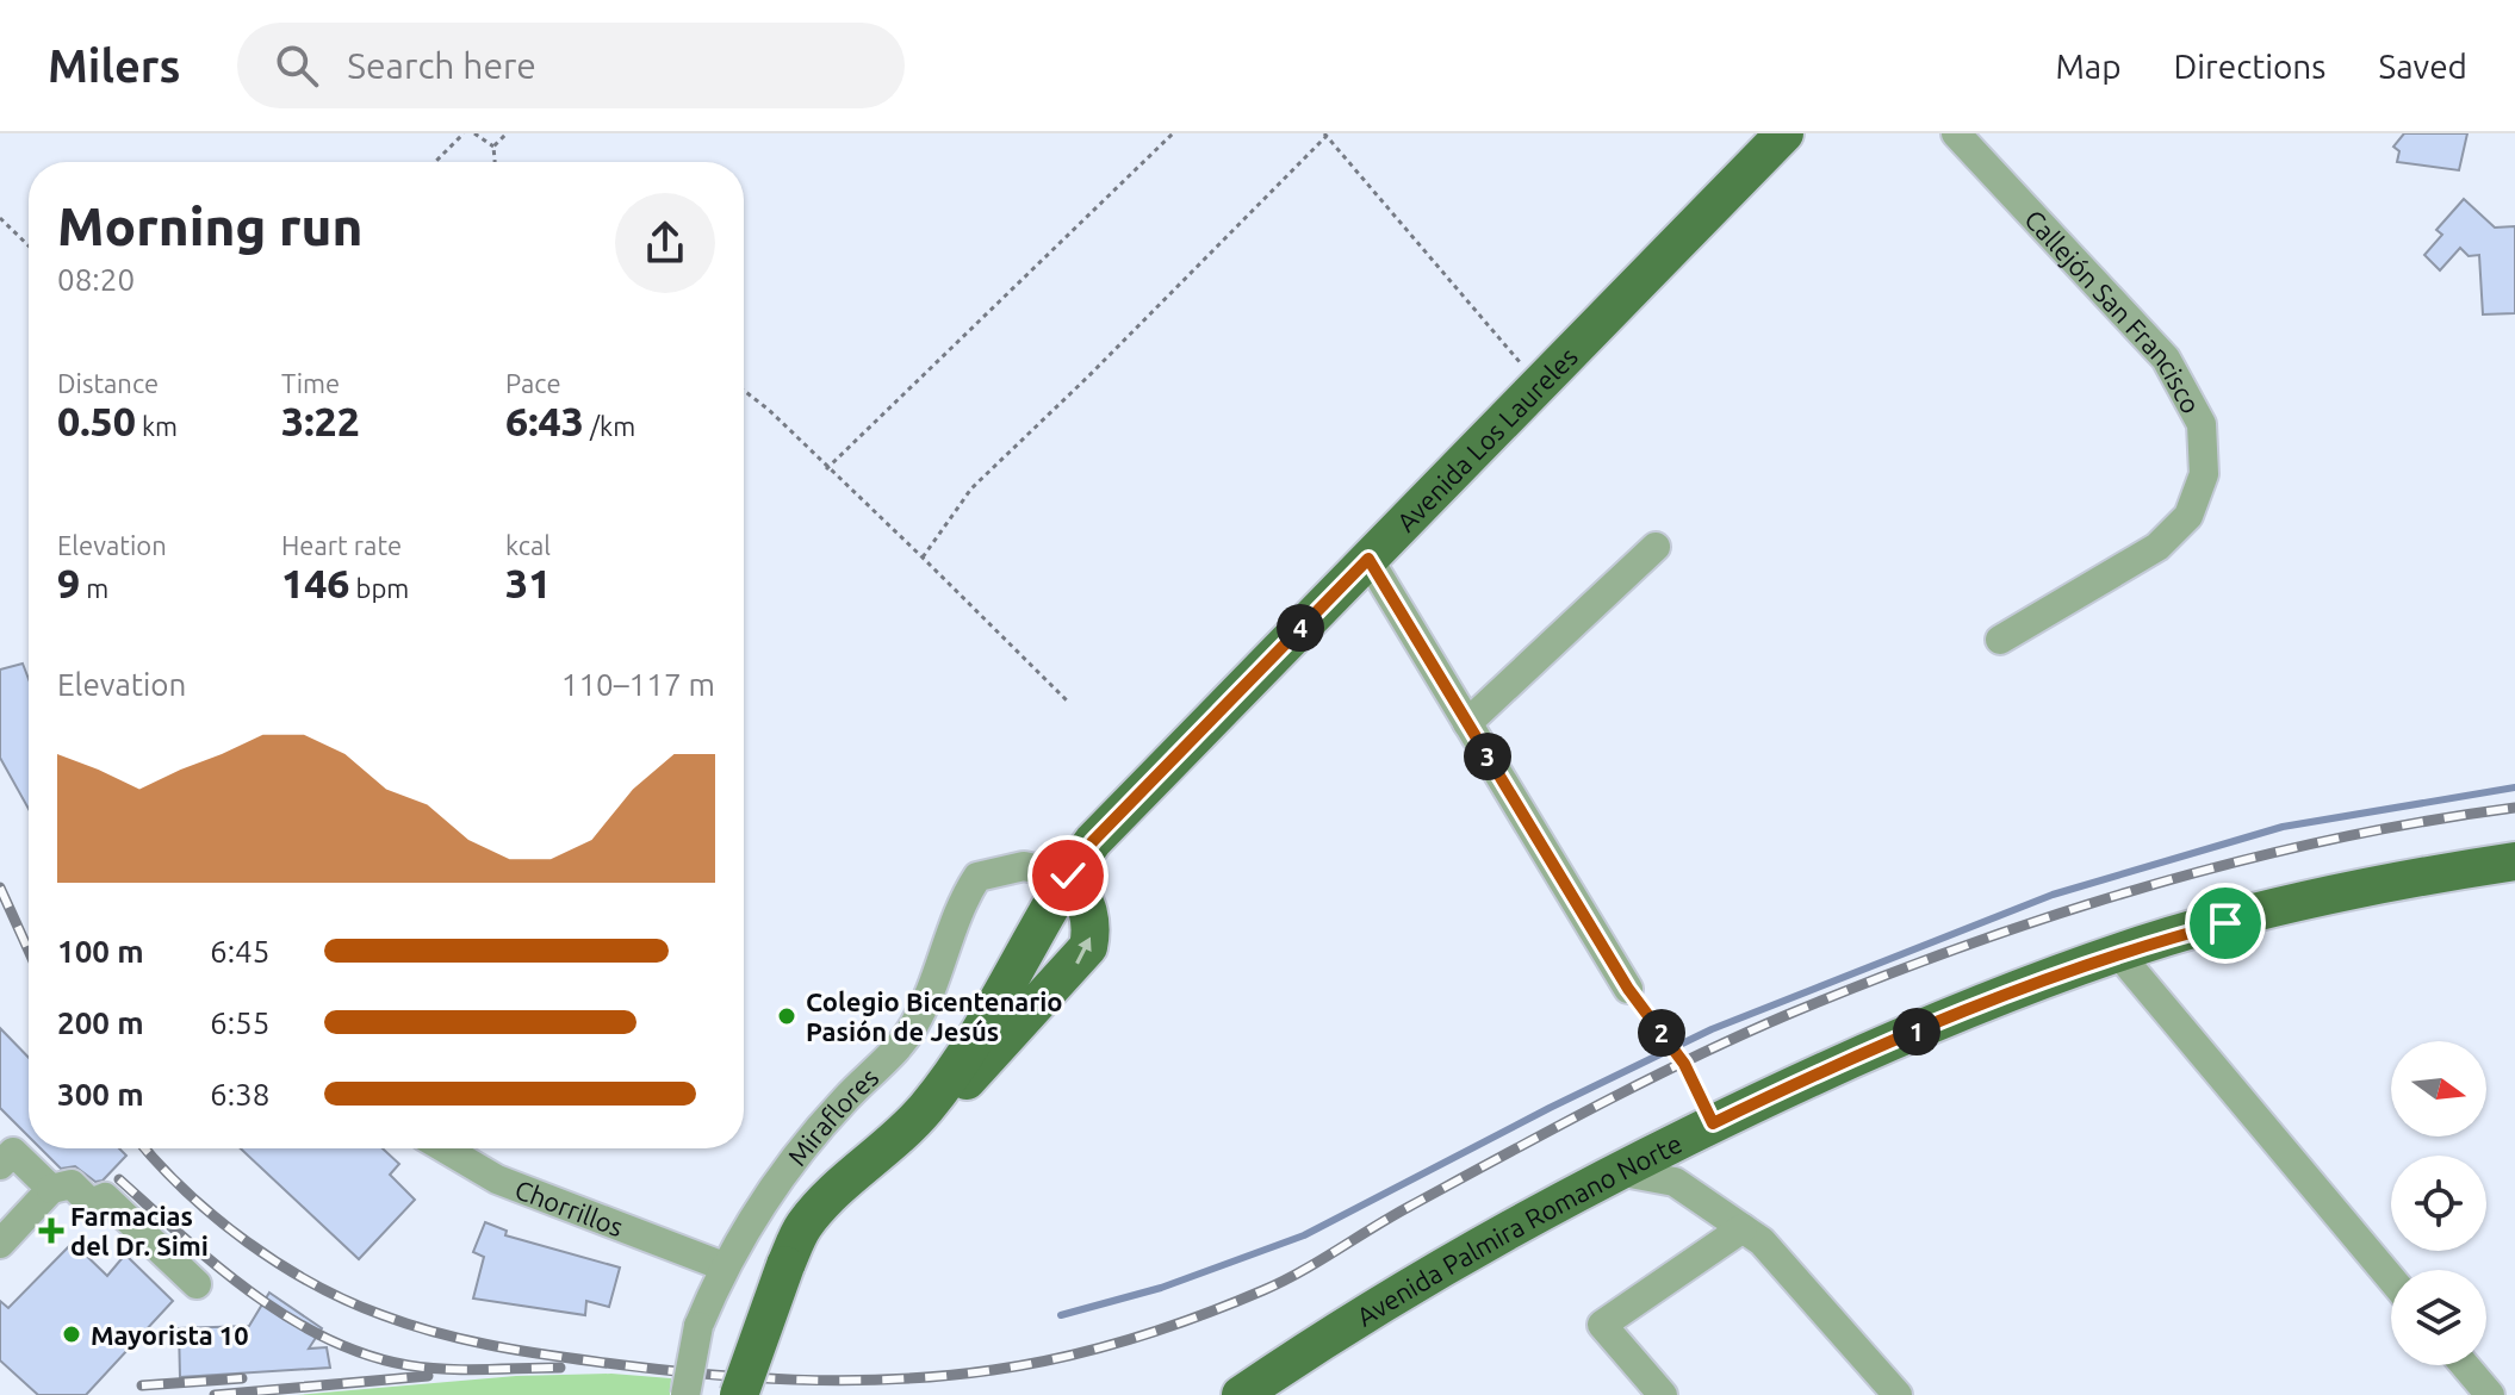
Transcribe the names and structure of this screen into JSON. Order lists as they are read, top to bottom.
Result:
{
  "streets": {
    "main road": ["Avenida Los Laureles", "Avenida Palmira Romano Norte"],
    "street": ["Callejón San Francisco", "Miraflores", "Chorrillos"]
  },
  "crossings": [
    ["Avenida Los Laureles", "Miraflores"],
    ["Miraflores", "Chorrillos"]
  ],
  "places": {
    "other": ["Colegio Bicentenario Pasión de Jesús", "Mayorista 10"],
    "health": ["Farmacias del Dr. Simi"]
  },
  "north": "right",
  "page": {
    "header": "Milers",
    "search": "Search here",
    "nav": ["Map", "Directions", "Saved"],
    "heading": ["Morning run", "08:20"],
    "stats": [
      ["Distance", "0.50 km"],
      ["Time", "3:22"],
      ["Pace", "6:43 /km"],
      ["Elevation", "9 m"],
      ["Heart rate", "146 bpm"],
      ["kcal", "31"]
    ],
    "pins": [
      "4",
      "3",
      "1",
      "2"
    ],
    "chart": ["Elevation", "110–117 m"],
    "list": [
      {
        "name": "100 m",
        "note": "6:45"
      },
      {
        "name": "200 m",
        "note": "6:55"
      },
      {
        "name": "300 m",
        "note": "6:38"
      }
    ]
  }
}
